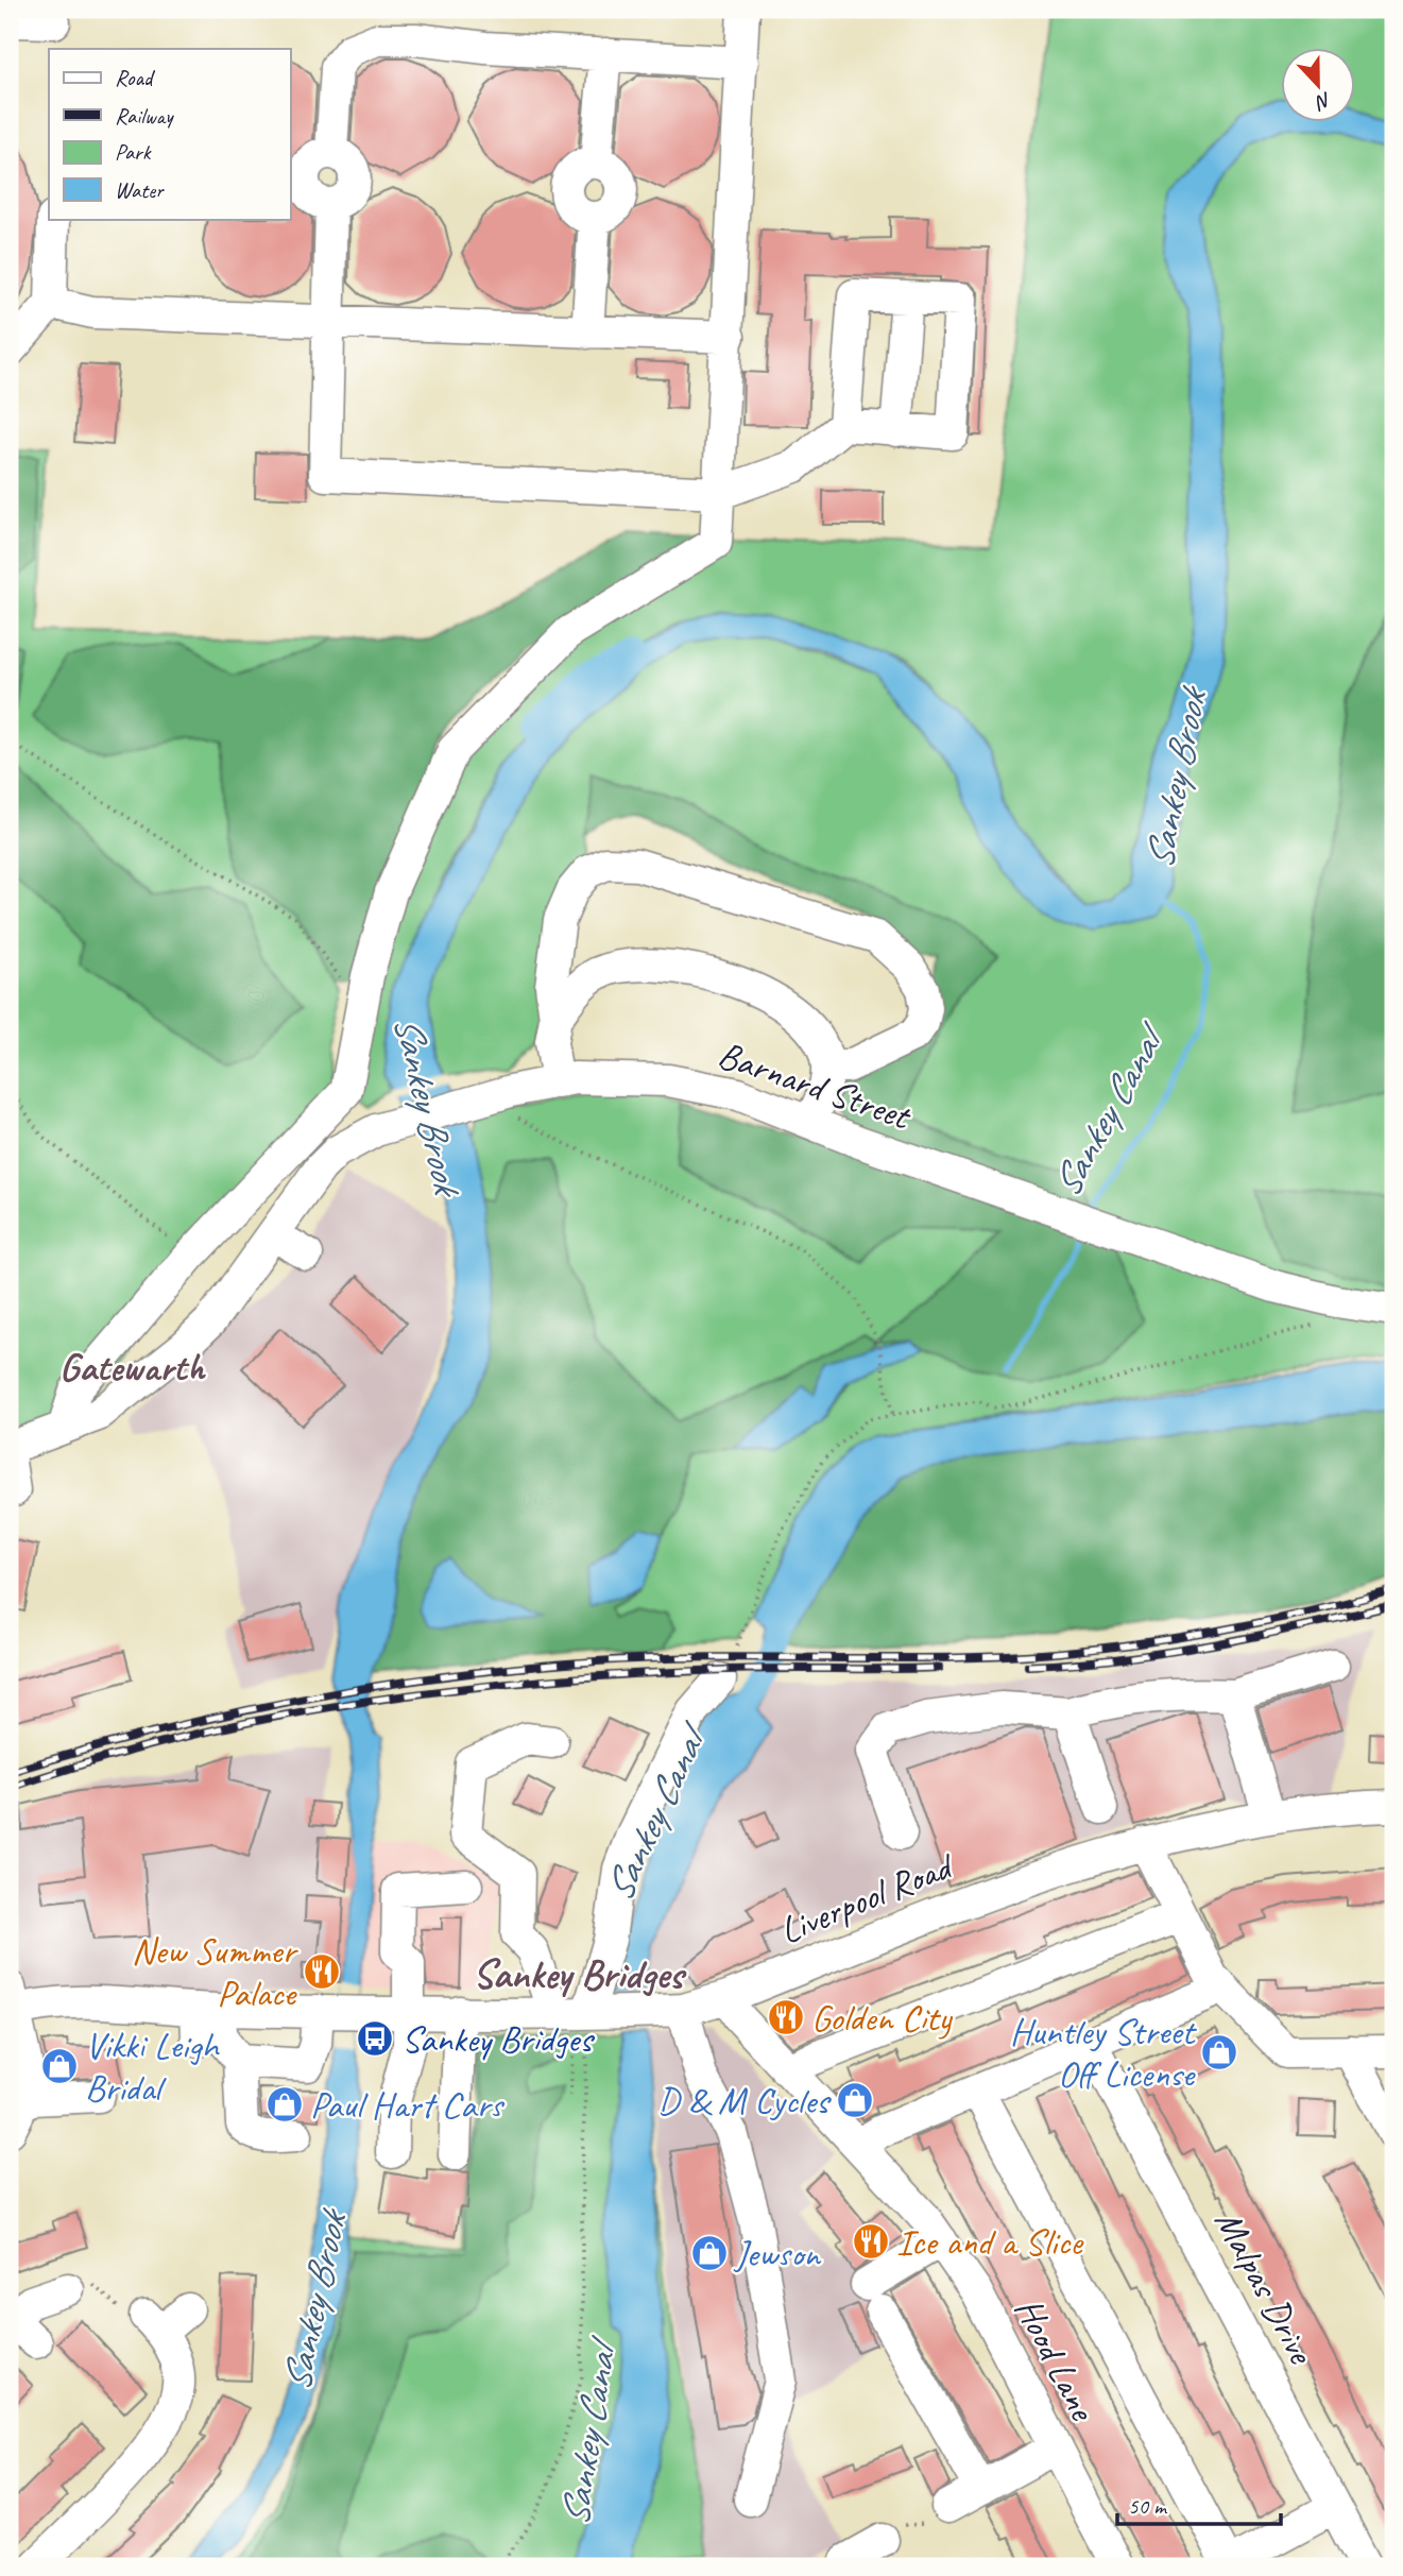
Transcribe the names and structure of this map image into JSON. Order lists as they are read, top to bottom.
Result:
{
  "streets": {
    "street": [
      "Barnard Street",
      "Liverpool Road",
      "Malpas Drive",
      "Hood Lane"
    ]
  },
  "crossings": [
    ["Liverpool Road", "Hood Lane"]
  ],
  "districts": ["Gatewarth", "Sankey Bridges"],
  "water": ["Sankey Brook", "Sankey Canal"],
  "places": {
    "restaurant": ["New Summer Palace", "Golden City", "Ice and a Slice"],
    "bus stop": ["Sankey Bridges"],
    "shop": [
      "Huntley Street Off License",
      "Vikki Leigh Bridal",
      "D & M Cycles",
      "Paul Hart Cars",
      "Jewson"
    ]
  },
  "legend": [
    "Road",
    "Railway",
    "Park",
    "Water"
  ],
  "scale_bar": "50 m",
  "north": "bottom"
}
